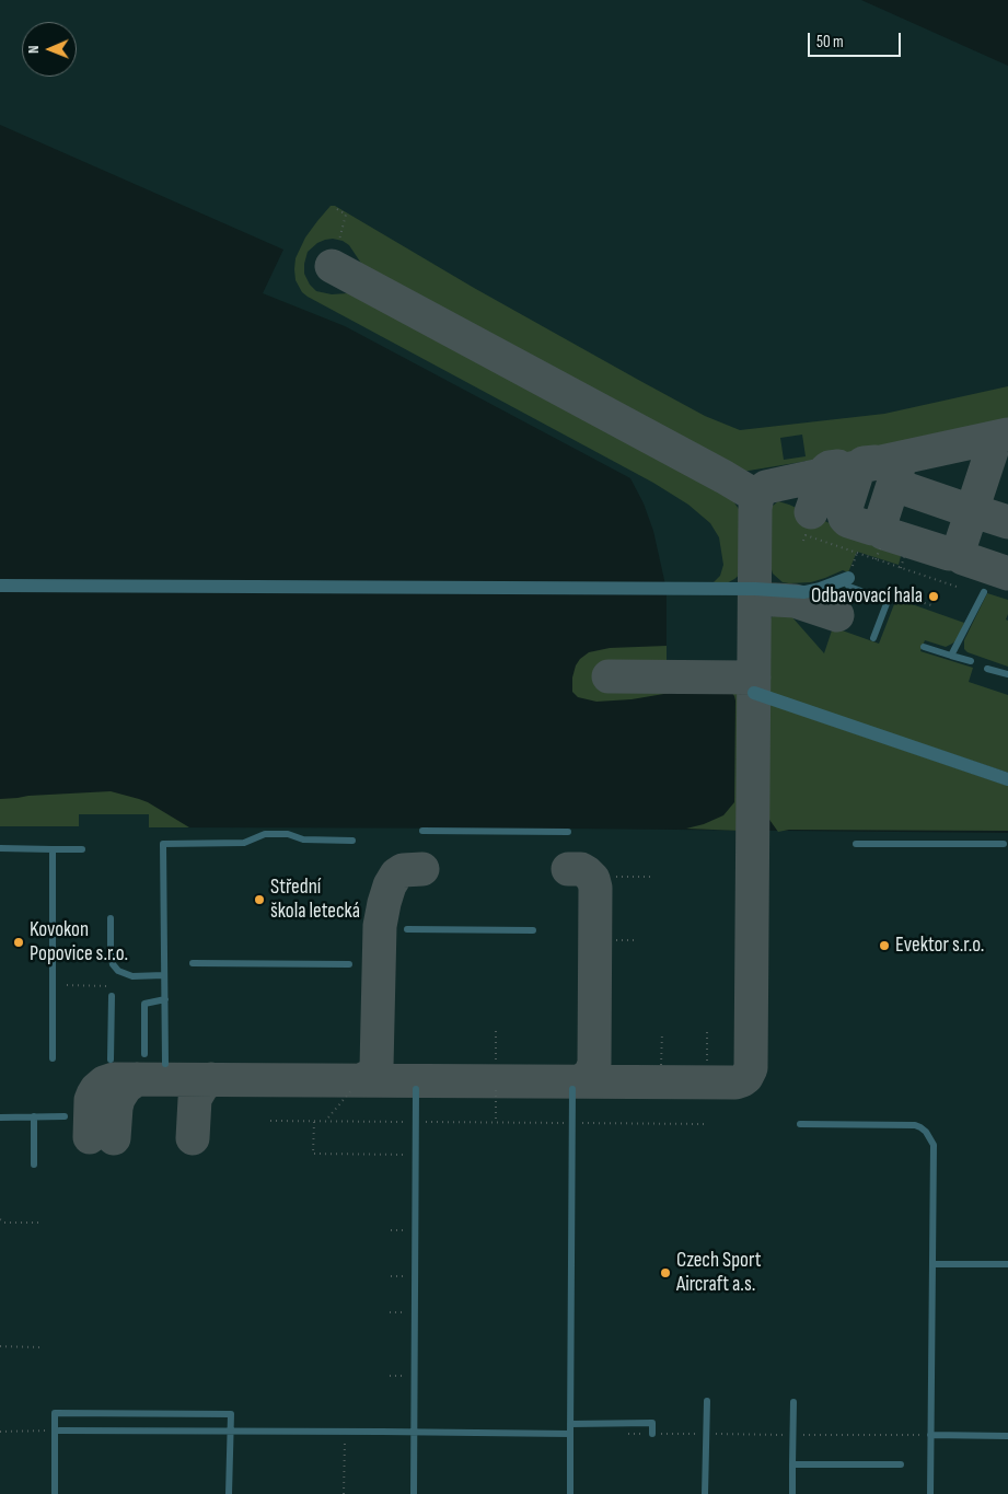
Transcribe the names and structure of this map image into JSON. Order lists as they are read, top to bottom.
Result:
{
  "places": [
    "Odbavovací hala",
    "Střední škola letecká",
    "Kovokon Popovice s.r.o.",
    "Evektor s.r.o.",
    "Czech Sport Aircraft a.s."
  ],
  "scale_bar": "50 m",
  "north": "left"
}
